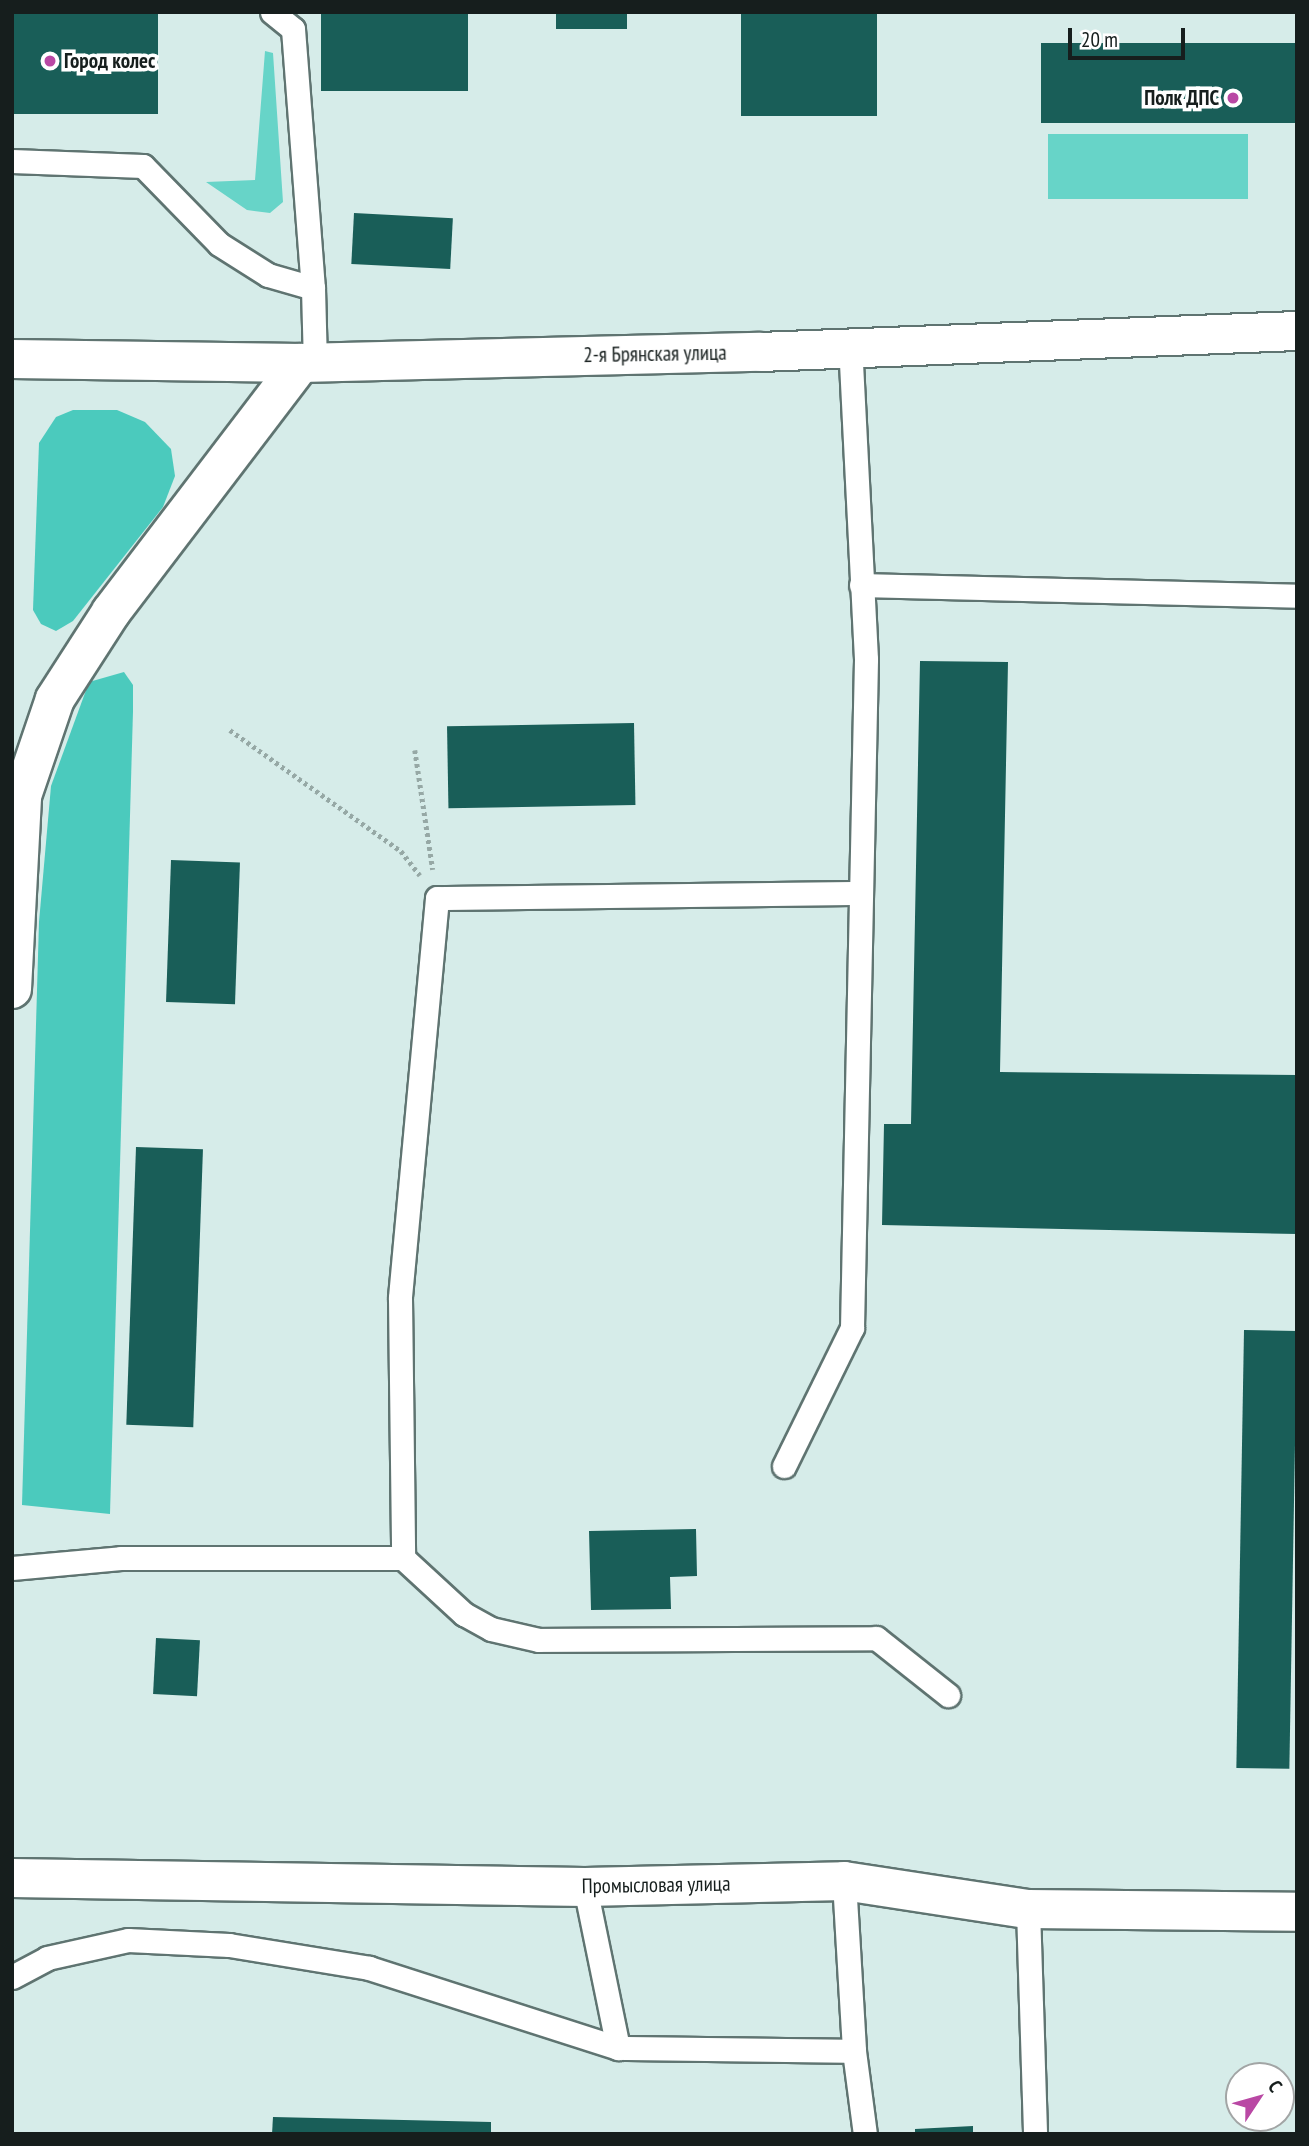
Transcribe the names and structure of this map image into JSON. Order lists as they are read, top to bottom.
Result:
{
  "streets": {
    "street": ["2-я Брянская улица", "Промысловая улица"]
  },
  "places": ["Город колес", "Полк ДПС"],
  "scale_bar": "20 m",
  "north": "top right"
}
